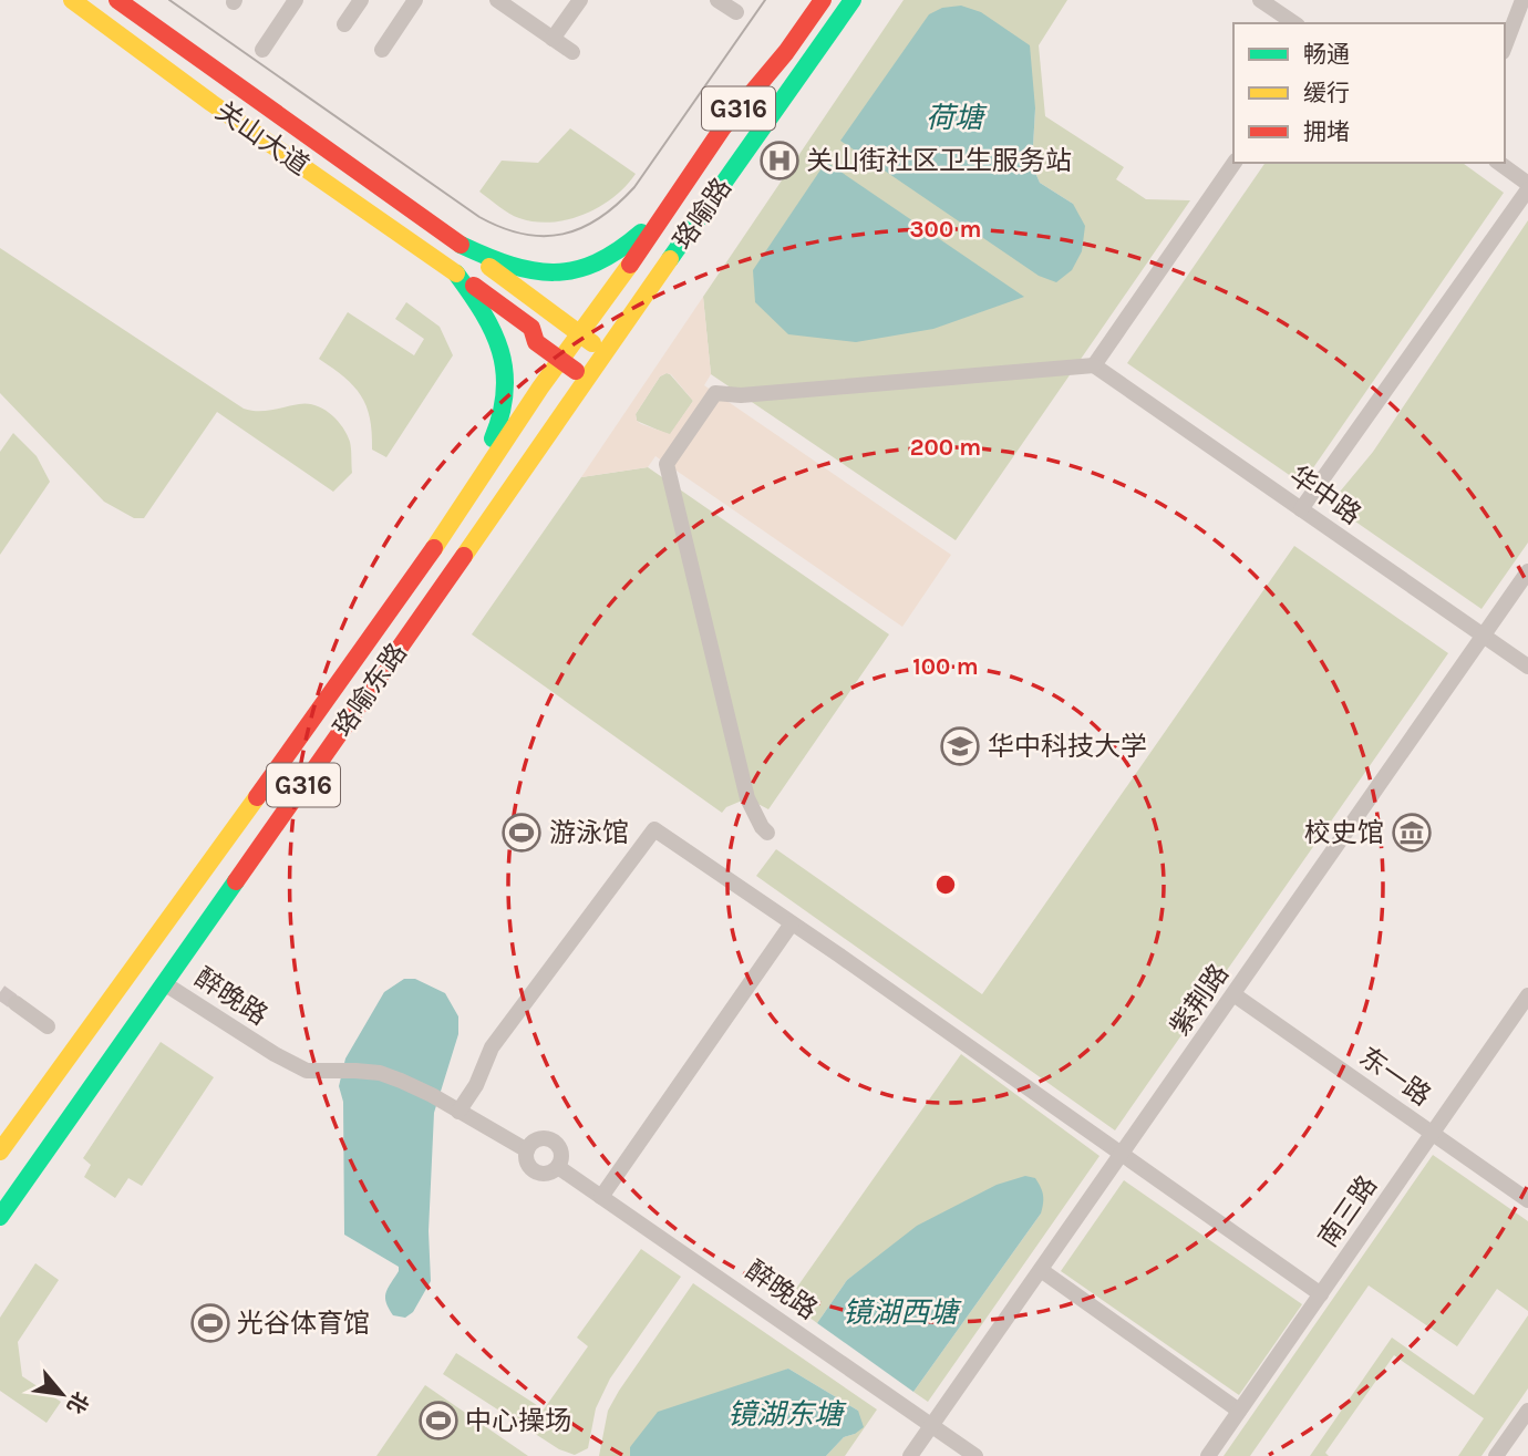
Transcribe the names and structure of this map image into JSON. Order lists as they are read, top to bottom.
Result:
{
  "streets": {
    "main road": [
      "G316",
      "关山大道",
      "珞喻路",
      "珞喻东路"
    ],
    "street": [
      "华中路",
      "醉晚路",
      "紫荆路",
      "东一路",
      "南三路"
    ]
  },
  "crossings": [
    ["关山大道", "珞喻东路"],
    ["珞喻路", "珞喻东路"],
    ["华中路", "紫荆路"],
    ["珞喻东路", "醉晚路"],
    ["醉晚路", "紫荆路"],
    ["紫荆路", "东一路"],
    ["东一路", "南三路"]
  ],
  "water": ["荷塘", "镜湖西塘", "镜湖东塘"],
  "places": {
    "hospital": ["关山街社区卫生服务站"],
    "school or university": ["华中科技大学"],
    "sports": ["游泳馆", "光谷体育馆", "中心操场"],
    "museum": ["校史馆"]
  },
  "legend": ["畅通", "缓行", "拥堵"],
  "north": "bottom right",
  "rings": ["300 m", "200 m", "100 m"]
}
